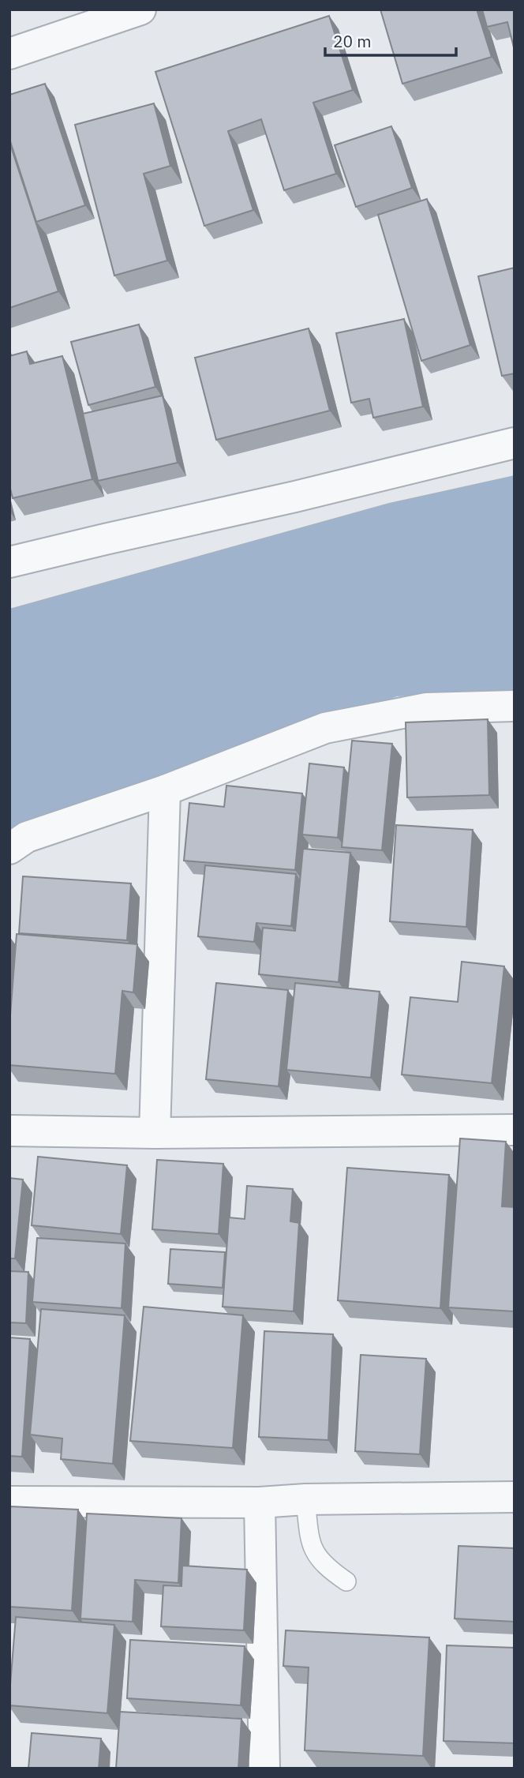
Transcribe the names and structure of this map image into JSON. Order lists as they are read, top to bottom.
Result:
{
  "scale_bar": "20 m"
}
